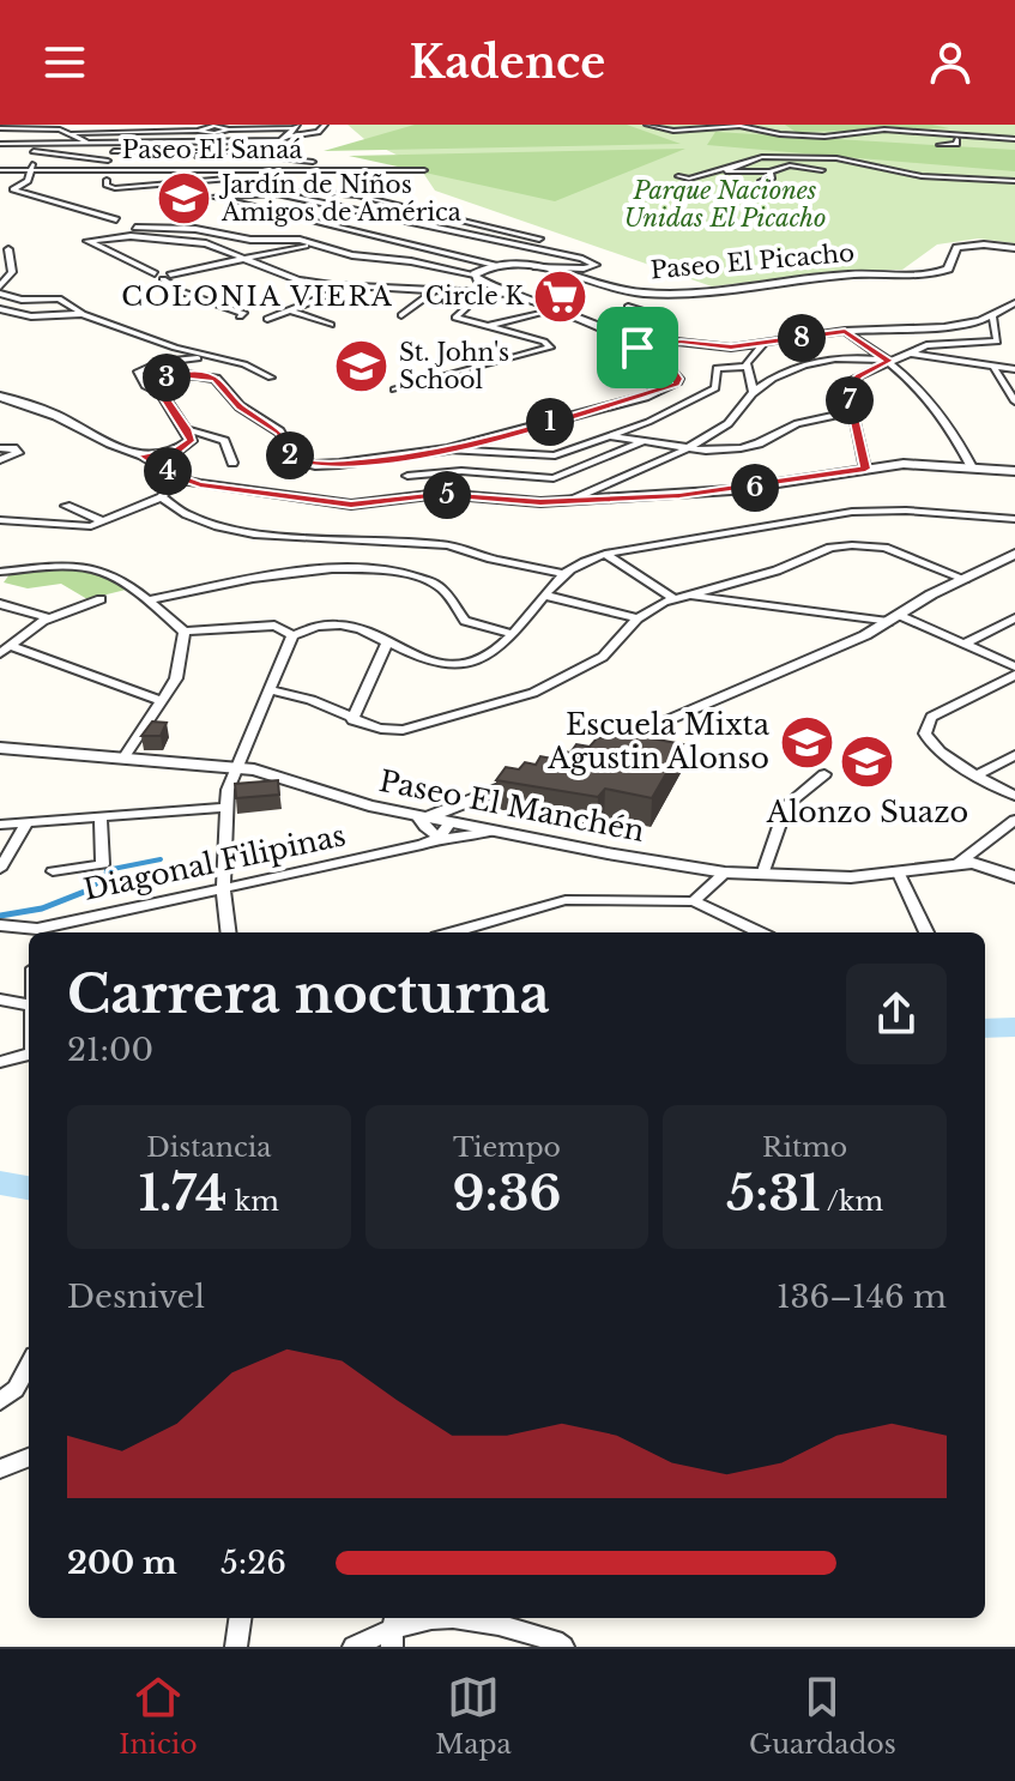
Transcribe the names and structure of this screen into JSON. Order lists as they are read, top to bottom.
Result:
{
  "streets": {
    "street": [
      "Paseo El Sanaá",
      "Paseo El Picacho",
      "Paseo El Manchén",
      "Diagonal Filipinas"
    ]
  },
  "crossings": [
    ["Paseo El Manchén", "Diagonal Filipinas"]
  ],
  "districts": ["COLONIA VIERA"],
  "parks": ["Parque Naciones Unidas El Picacho"],
  "places": {
    "school or university": [
      "Jardín de Niños Amigos de América",
      "St. John's School",
      "Escuela Mixta Agustin Alonso",
      "Alonzo Suazo"
    ],
    "supermarket": ["Circle K"]
  },
  "page": {
    "header": "Kadence",
    "pins": [
      "8",
      "3",
      "7",
      "1",
      "2",
      "4",
      "6",
      "5"
    ],
    "heading": ["Carrera nocturna", "21:00"],
    "stats": [
      ["Distancia", "1.74 km"],
      ["Tiempo", "9:36"],
      ["Ritmo", "5:31 /km"]
    ],
    "chart": ["Desnivel", "136–146 m"],
    "list": [
      {
        "name": "200 m",
        "note": "5:26"
      }
    ],
    "tabs": ["Inicio", "Mapa", "Guardados"]
  }
}
